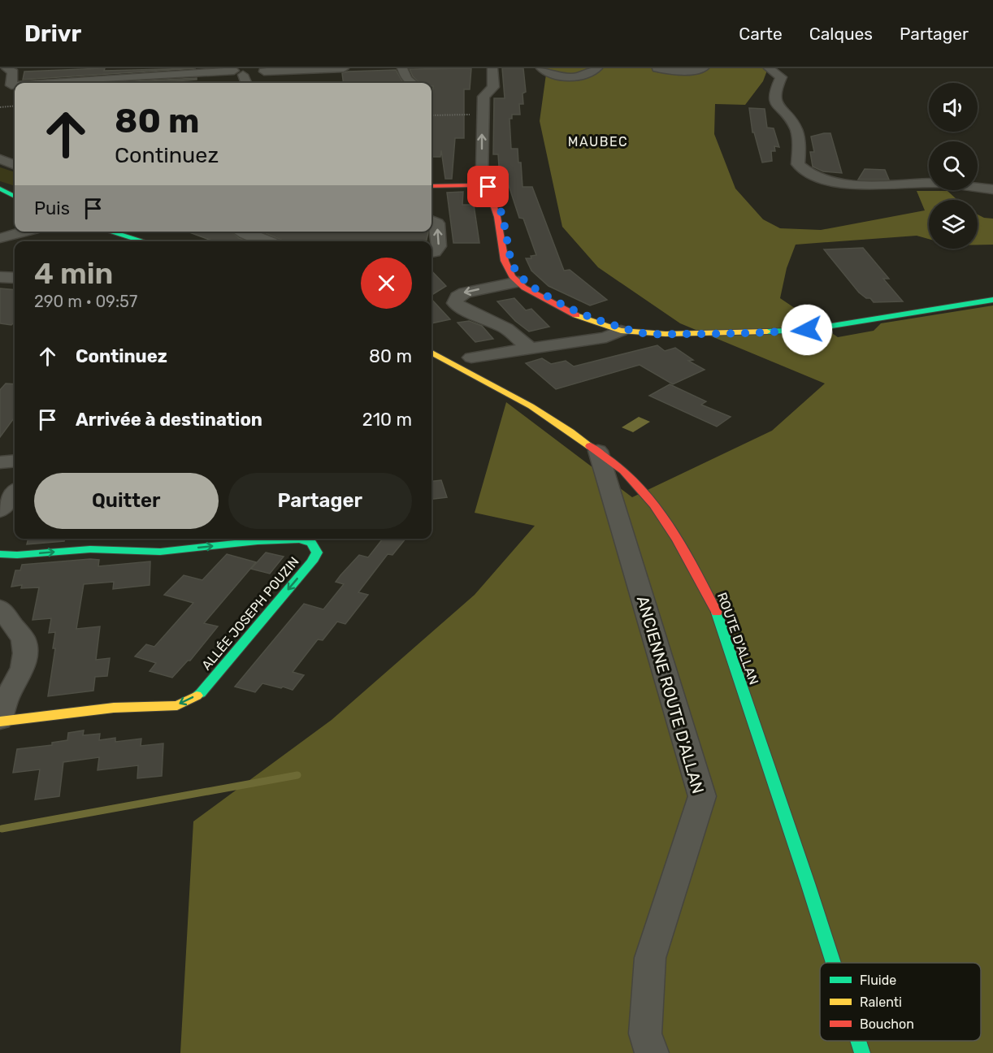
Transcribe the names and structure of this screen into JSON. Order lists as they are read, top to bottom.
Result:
{
  "streets": {
    "street": ["ALLÉE JOSEPH POUZIN", "ROUTE D'ALLAN", "ANCIENNE ROUTE D'ALLAN"]
  },
  "crossings": [
    ["ROUTE D'ALLAN", "ANCIENNE ROUTE D'ALLAN"]
  ],
  "districts": ["MAUBEC"],
  "legend": ["Fluide", "Ralenti", "Bouchon"],
  "page": {
    "header": "Drivr",
    "nav": ["Carte", "Calques", "Partager"],
    "turn": ["80 m", "Continuez"],
    "then": "Puis",
    "heading": ["4 min", "290 m · 09:57"],
    "list": [
      {
        "name": "Continuez",
        "value": "80 m"
      },
      {
        "name": "Arrivée à destination",
        "value": "210 m"
      }
    ],
    "buttons": ["Quitter", "Partager"]
  }
}
